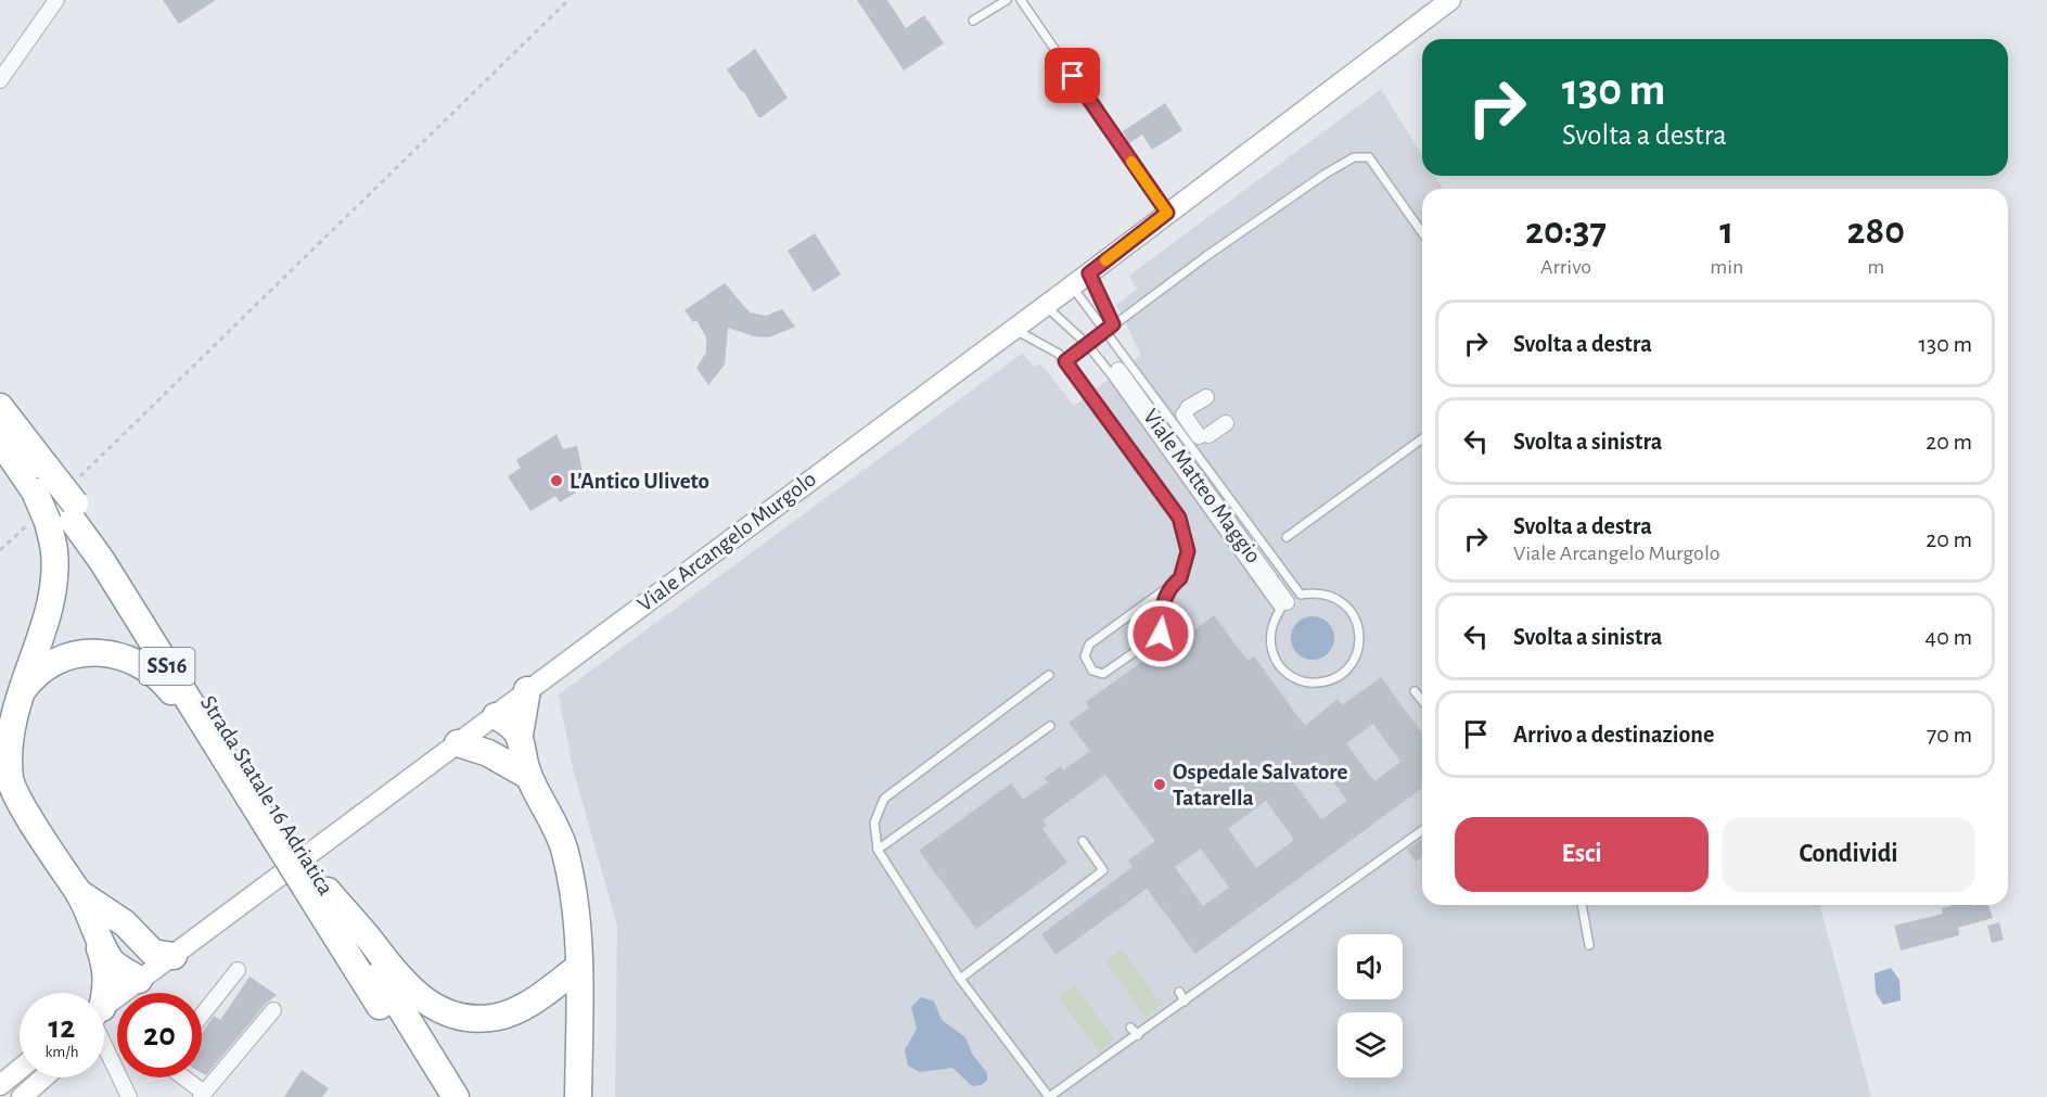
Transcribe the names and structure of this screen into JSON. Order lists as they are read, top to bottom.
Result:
{
  "streets": {
    "highway": ["SS16", "Strada Statale 16 Adriatica"],
    "main road": ["Viale Arcangelo Murgolo"],
    "street": ["Viale Matteo Maggio"]
  },
  "places": ["L'Antico Uliveto", "Ospedale Salvatore Tatarella"],
  "page": {
    "turn": ["130 m", "Svolta a destra"],
    "eta": [
      "20:37",
      "Arrivo",
      "1",
      "min",
      "280",
      "m"
    ],
    "list": [
      {
        "name": "Svolta a destra",
        "value": "130 m"
      },
      {
        "name": "Svolta a sinistra",
        "value": "20 m"
      },
      {
        "name": "Svolta a destra",
        "note": "Viale Arcangelo Murgolo",
        "value": "20 m"
      },
      {
        "name": "Svolta a sinistra",
        "value": "40 m"
      },
      {
        "name": "Arrivo a destinazione",
        "value": "70 m"
      }
    ],
    "buttons": ["Esci", "Condividi"],
    "speed": "12 km/h",
    "limit": "20"
  }
}
